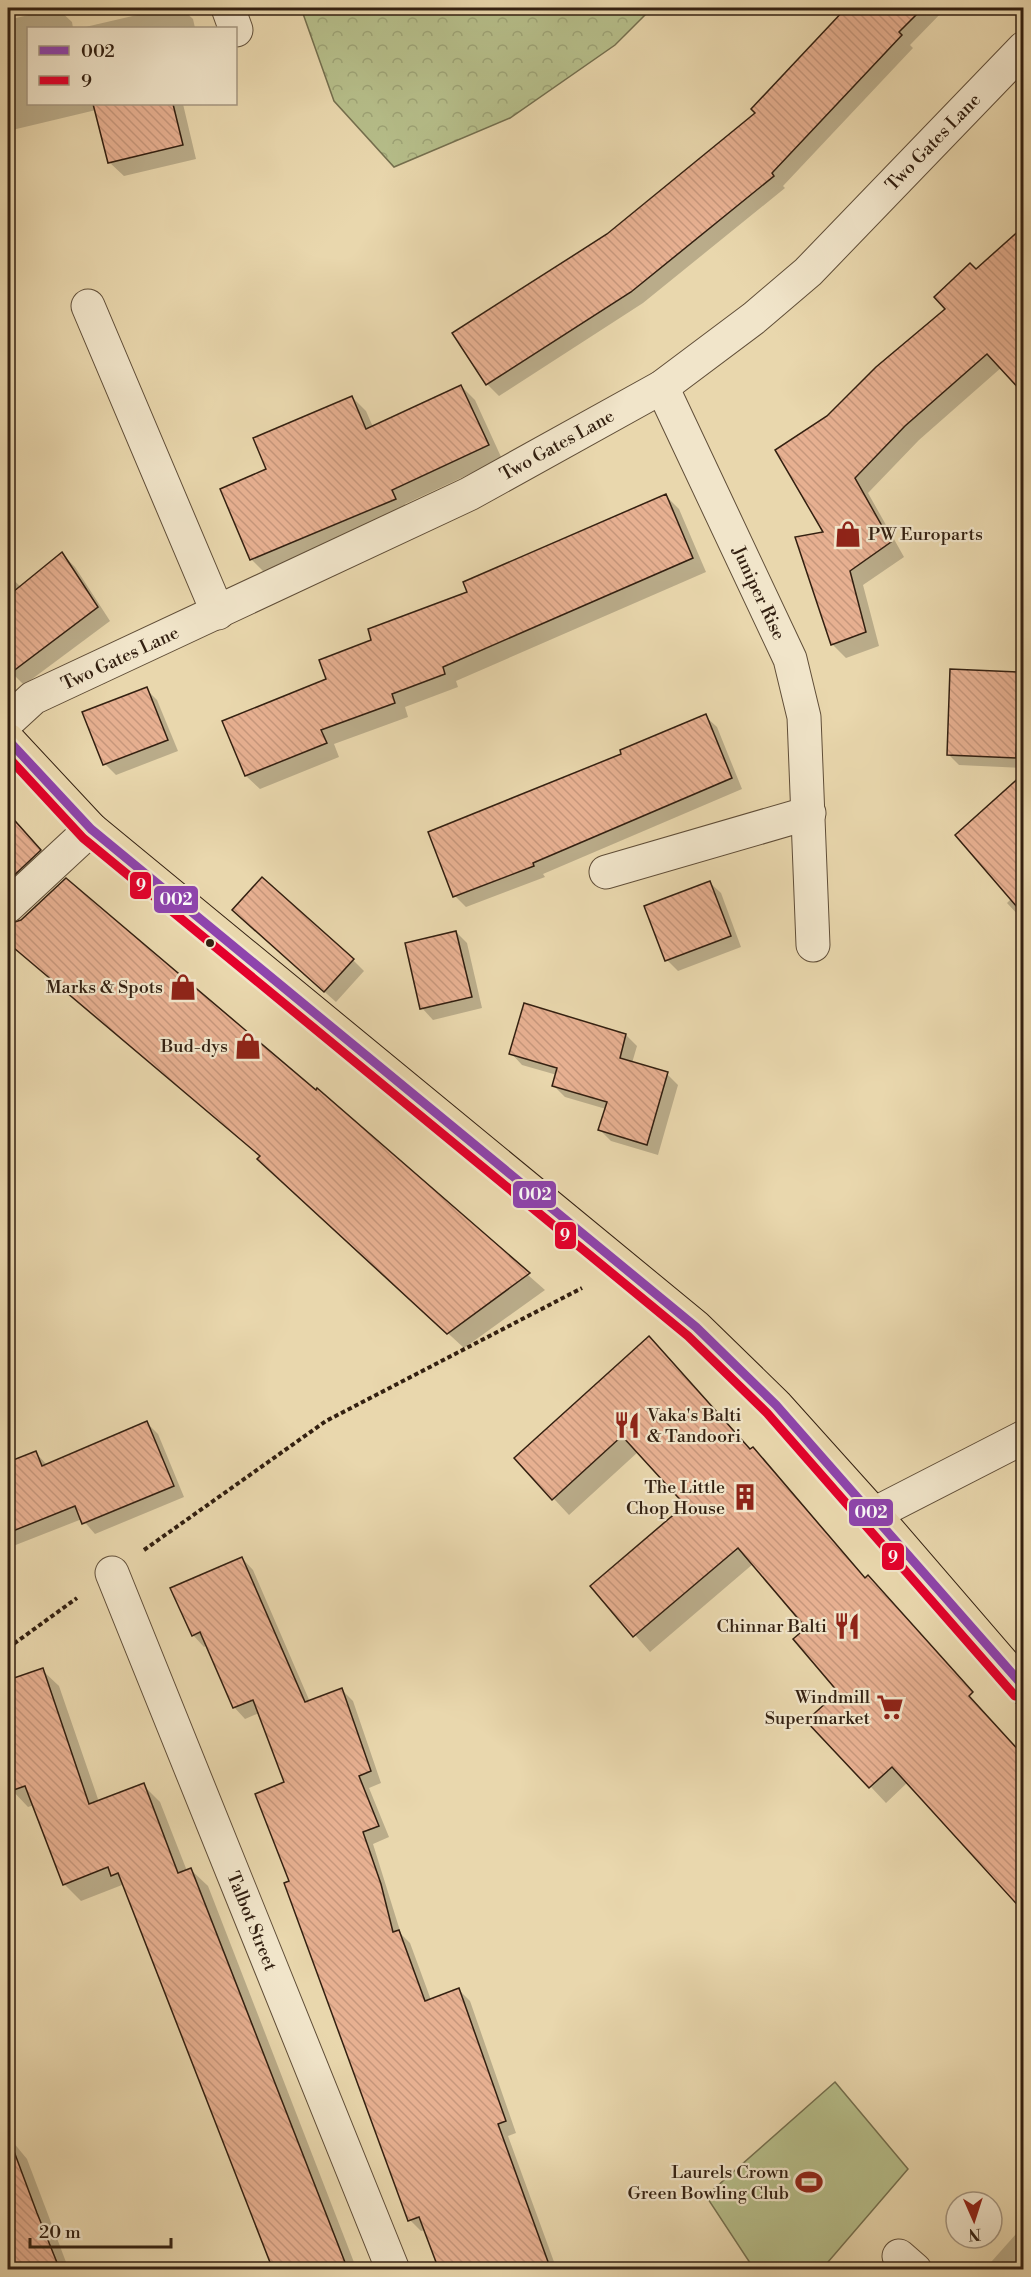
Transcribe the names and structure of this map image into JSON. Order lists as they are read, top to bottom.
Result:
{
  "streets": {
    "street": ["Two Gates Lane", "Juniper Rise", "Talbot Street"]
  },
  "crossings": [
    ["Two Gates Lane", "Juniper Rise"]
  ],
  "places": {
    "shop": ["PW Europarts", "Marks & Spots", "Bud-dys"],
    "restaurant": ["Vaka's Balti & Tandoori", "Chinnar Balti"],
    "building": ["The Little Chop House"],
    "supermarket": ["Windmill Supermarket"],
    "sports": ["Laurels Crown Green Bowling Club"]
  },
  "lines": ["transit line 002", "transit line 9"],
  "legend": ["002", "9"],
  "scale_bar": "20 m",
  "north": "bottom"
}
